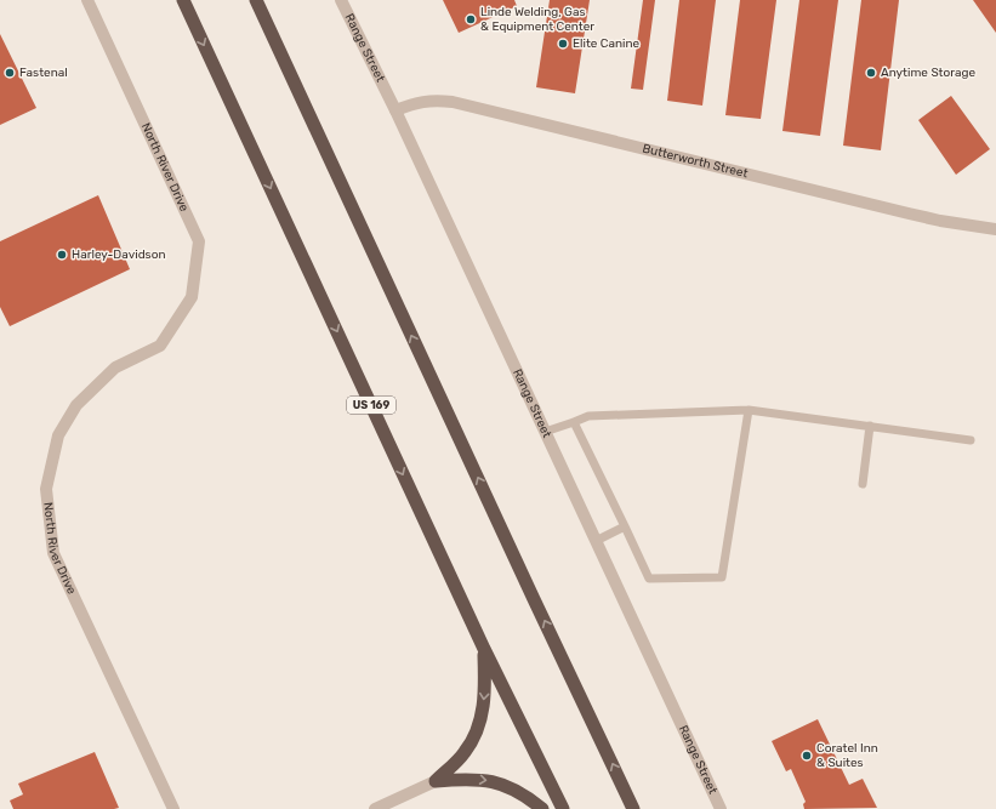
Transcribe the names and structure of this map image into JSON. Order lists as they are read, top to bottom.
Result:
{
  "streets": {
    "highway": ["US 169"],
    "street": ["Range Street", "Butterworth Street", "North River Drive"]
  },
  "crossings": [
    ["Range Street", "Butterworth Street"]
  ],
  "places": [
    "Linde Welding, Gas & Equipment Center",
    "Elite Canine",
    "Fastenal",
    "Anytime Storage",
    "Harley-Davidson",
    "Coratel Inn & Suites"
  ]
}
